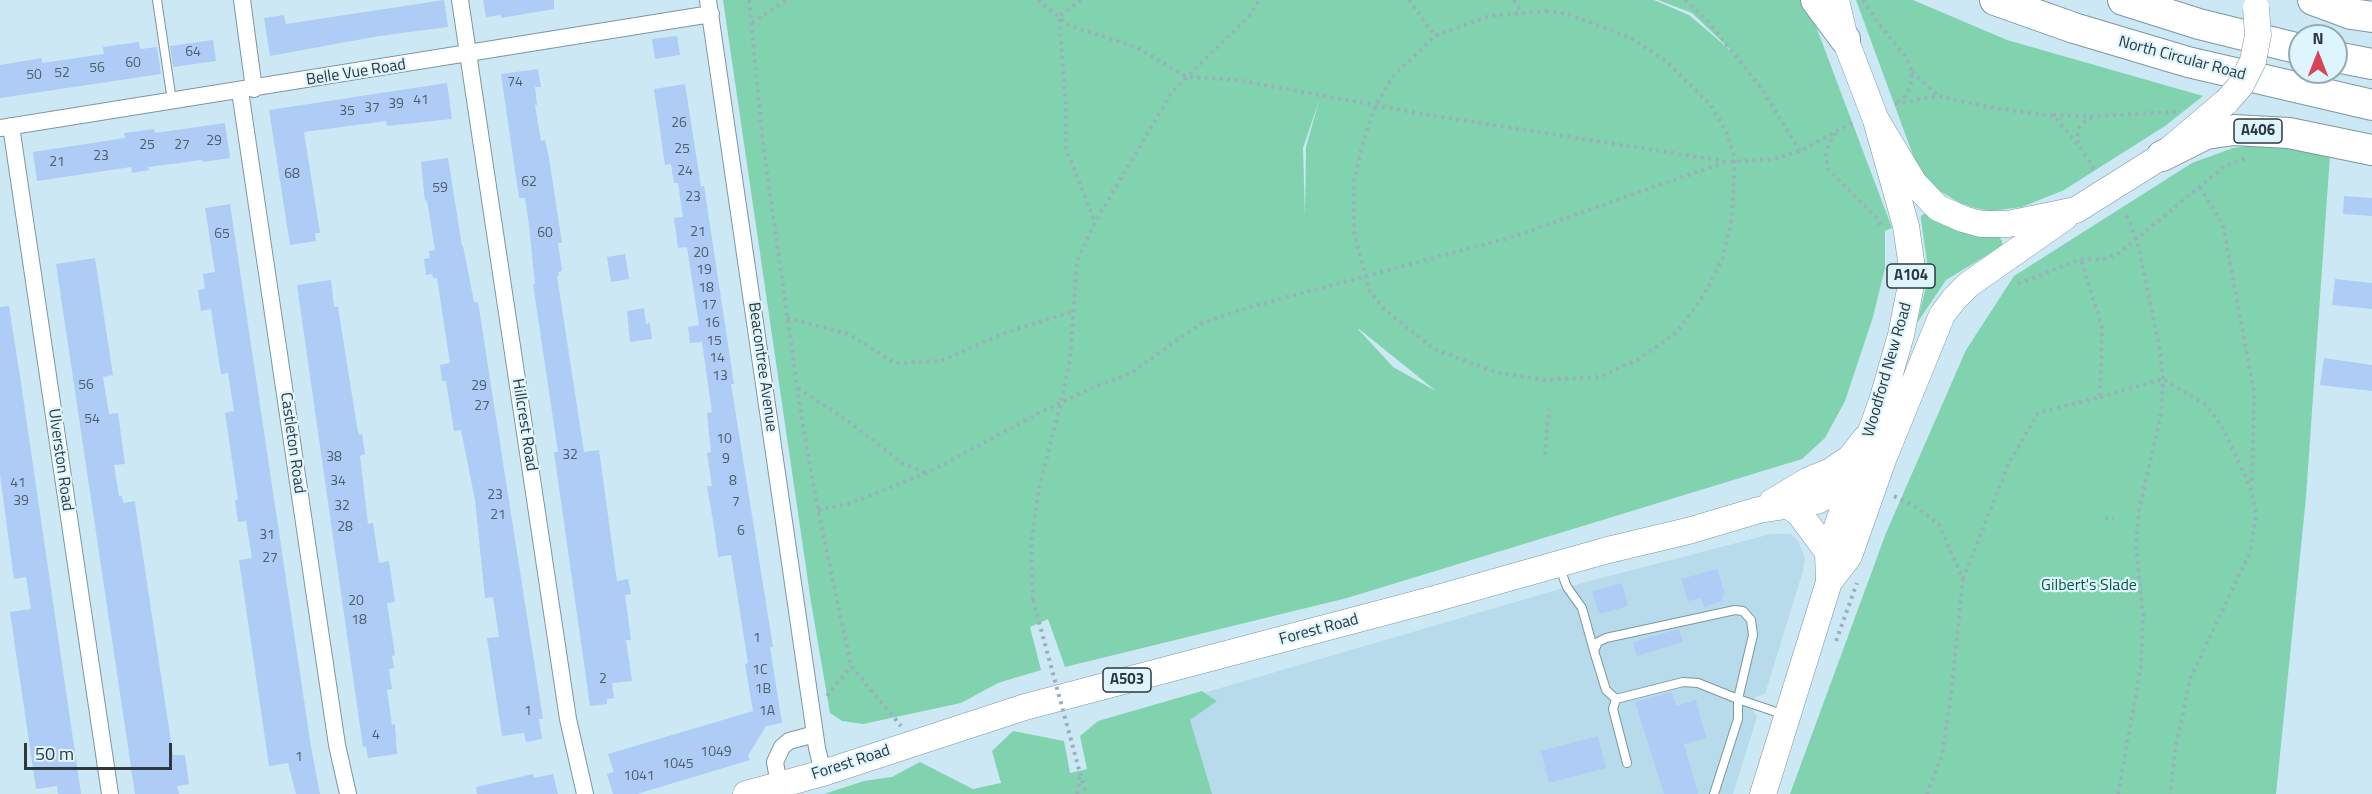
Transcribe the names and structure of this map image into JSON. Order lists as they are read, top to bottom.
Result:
{
  "streets": {
    "highway": ["North Circular Road", "A406"],
    "main road": [
      "A104",
      "Woodford New Road",
      "Forest Road",
      "A503"
    ],
    "street": [
      "Belle Vue Road",
      "Beacontree Avenue",
      "Hillcrest Road",
      "Castleton Road",
      "Ulverston Road"
    ]
  },
  "crossings": [
    ["Belle Vue Road", "Beacontree Avenue"],
    ["Belle Vue Road", "Hillcrest Road"],
    ["Belle Vue Road", "Castleton Road"],
    ["Belle Vue Road", "Ulverston Road"],
    ["A406", "Woodford New Road"],
    ["Beacontree Avenue", "Forest Road"],
    ["Woodford New Road", "Forest Road"],
    ["Woodford New Road", "A503"],
    ["Forest Road", "A503"]
  ],
  "parks": ["Gilbert's Slade"],
  "house_numbers": [
    "64",
    "60",
    "56",
    "52",
    "50",
    "74",
    "41",
    "39",
    "37",
    "35",
    "26",
    "29",
    "25",
    "27",
    "25",
    "23",
    "21",
    "24",
    "68",
    "62",
    "59",
    "23",
    "21",
    "60",
    "65",
    "20",
    "19",
    "18",
    "17",
    "16",
    "15",
    "14",
    "13",
    "56",
    "29",
    "27",
    "54",
    "10",
    "32",
    "38",
    "9",
    "34",
    "8",
    "41",
    "23",
    "39",
    "7",
    "32",
    "21",
    "28",
    "6",
    "31",
    "27",
    "20",
    "18",
    "1",
    "1C",
    "2",
    "1B",
    "1",
    "1A",
    "4",
    "1049",
    "1",
    "1045",
    "1041"
  ],
  "scale_bar": "50 m",
  "north": "top"
}
